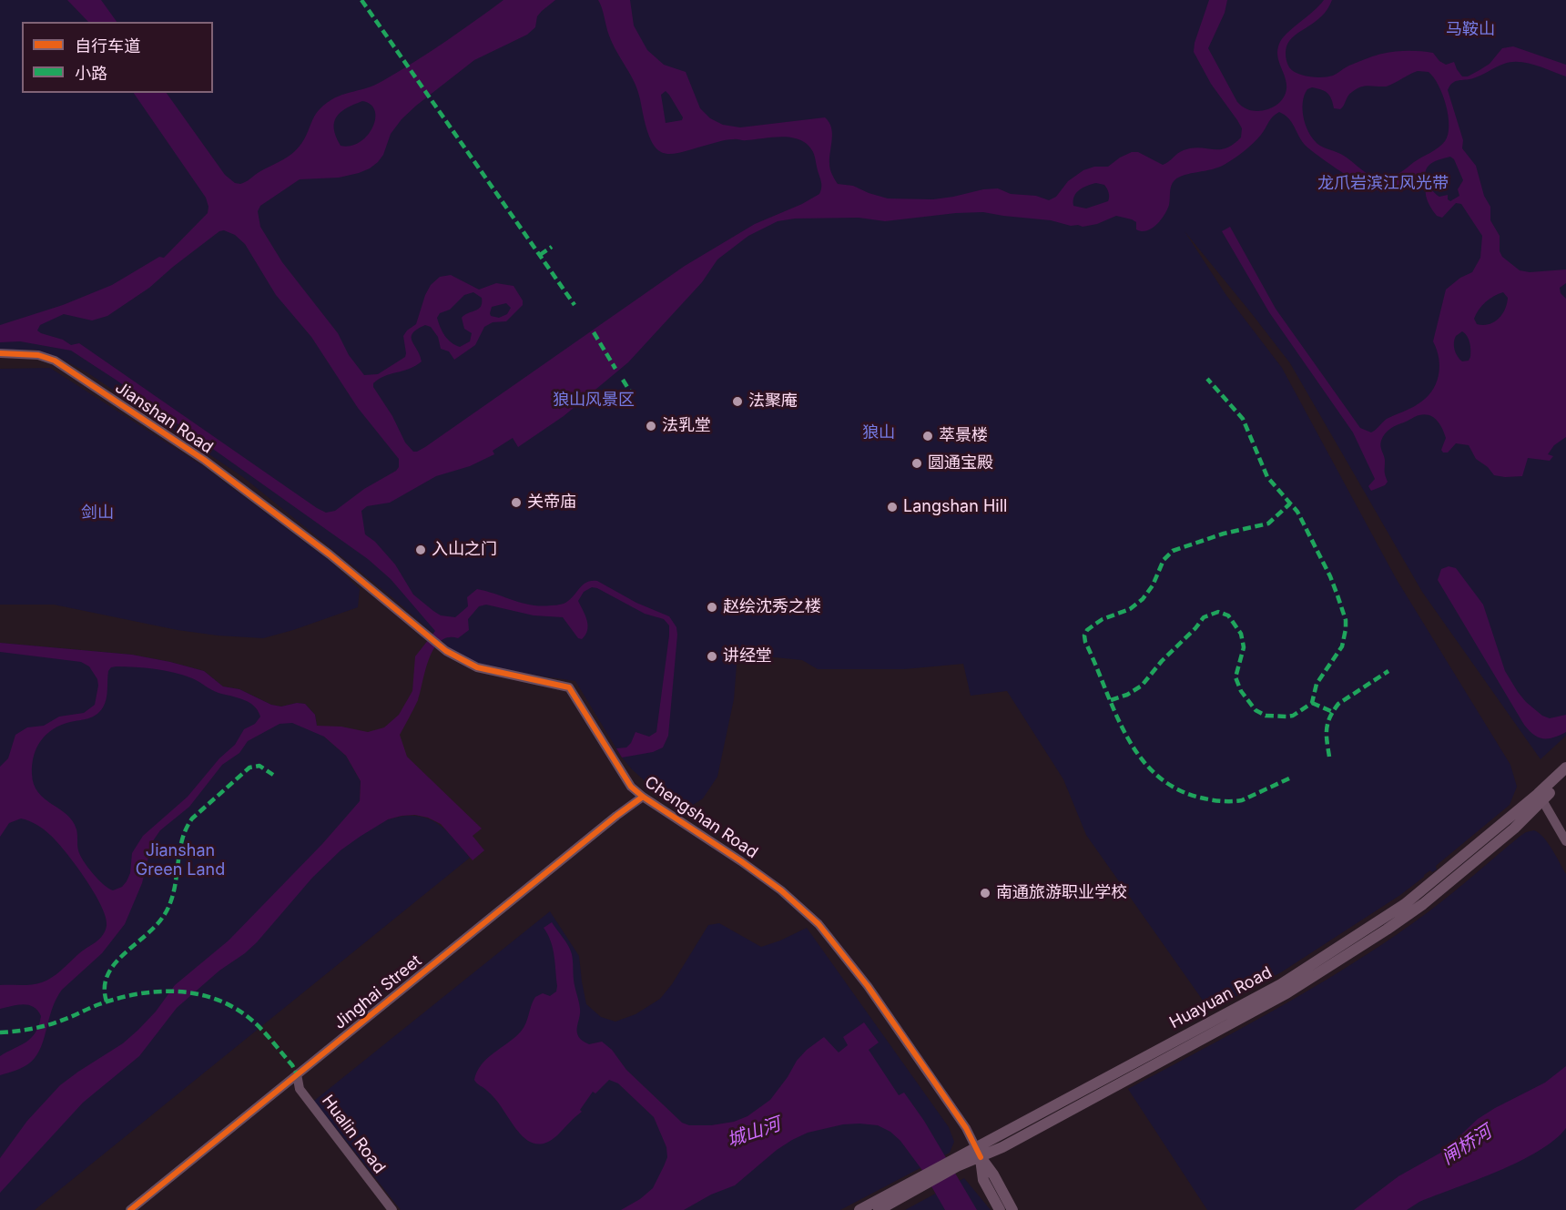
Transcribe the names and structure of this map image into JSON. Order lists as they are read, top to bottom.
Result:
{
  "streets": {
    "main road": ["Chengshan Road", "Huayuan Road"],
    "street": ["Jianshan Road", "Jinghai Street", "Hualin Road"]
  },
  "crossings": [
    ["Jianshan Road", "Chengshan Road"],
    ["Chengshan Road", "Jinghai Street"],
    ["Chengshan Road", "Huayuan Road"],
    ["Jinghai Street", "Hualin Road"]
  ],
  "water": ["城山河", "闸桥河"],
  "parks": [
    "马鞍山",
    "龙爪岩滨江风光带",
    "狼山风景区",
    "狼山",
    "剑山",
    "Jianshan Green Land"
  ],
  "places": [
    "法聚庵",
    "法乳堂",
    "萃景楼",
    "圆通宝殿",
    "关帝庙",
    "Langshan Hill",
    "入山之门",
    "赵绘沈秀之楼",
    "讲经堂",
    "南通旅游职业学校"
  ],
  "legend": ["自行车道", "小路"]
}
